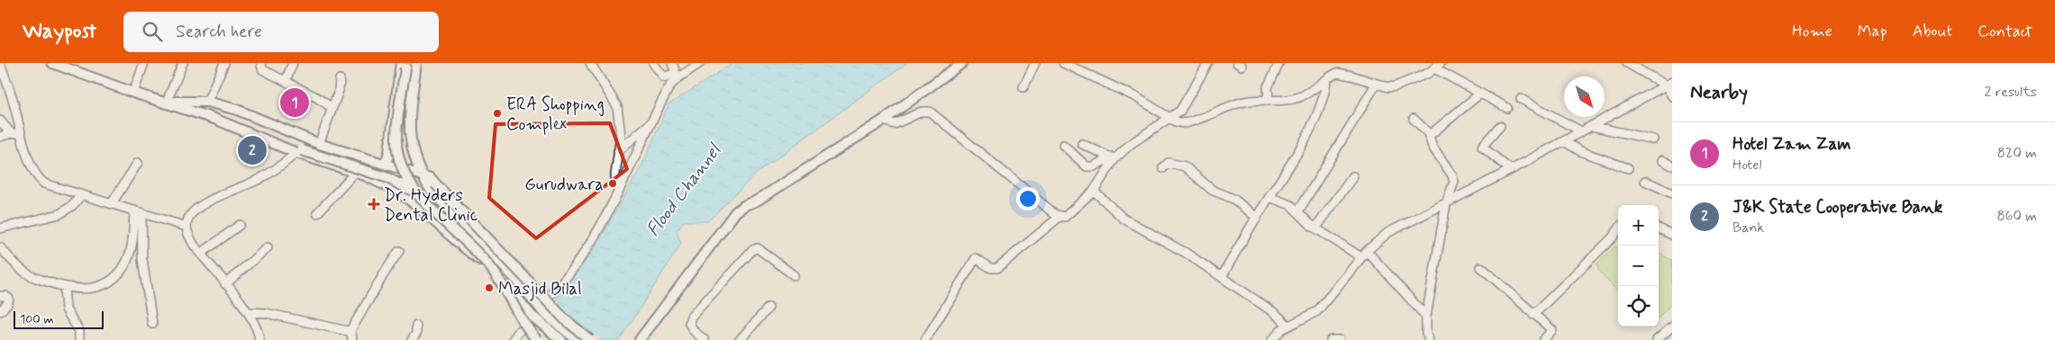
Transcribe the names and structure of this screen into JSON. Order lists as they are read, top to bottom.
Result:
{
  "water": ["Flood Channel"],
  "places": {
    "other": ["ERA Shopping Complex", "Gurudwara", "Masjid Bilal"],
    "health": ["Dr. Hyders Dental Clinic"]
  },
  "scale_bar": "100 m",
  "north": "bottom right",
  "page": {
    "header": "Waypost",
    "search": "Search here",
    "nav": [
      "Home",
      "Map",
      "About",
      "Contact"
    ],
    "heading": ["Nearby", "2 results"],
    "pins": ["1", "2"],
    "list": [
      {
        "mark": "1",
        "name": "Hotel Zam Zam",
        "note": "Hotel",
        "value": "820 m"
      },
      {
        "mark": "2",
        "name": "J&K State Cooperative Bank",
        "note": "Bank",
        "value": "860 m"
      }
    ],
    "map_buttons": ["+", "−"],
    "scale": "100 m"
  }
}
